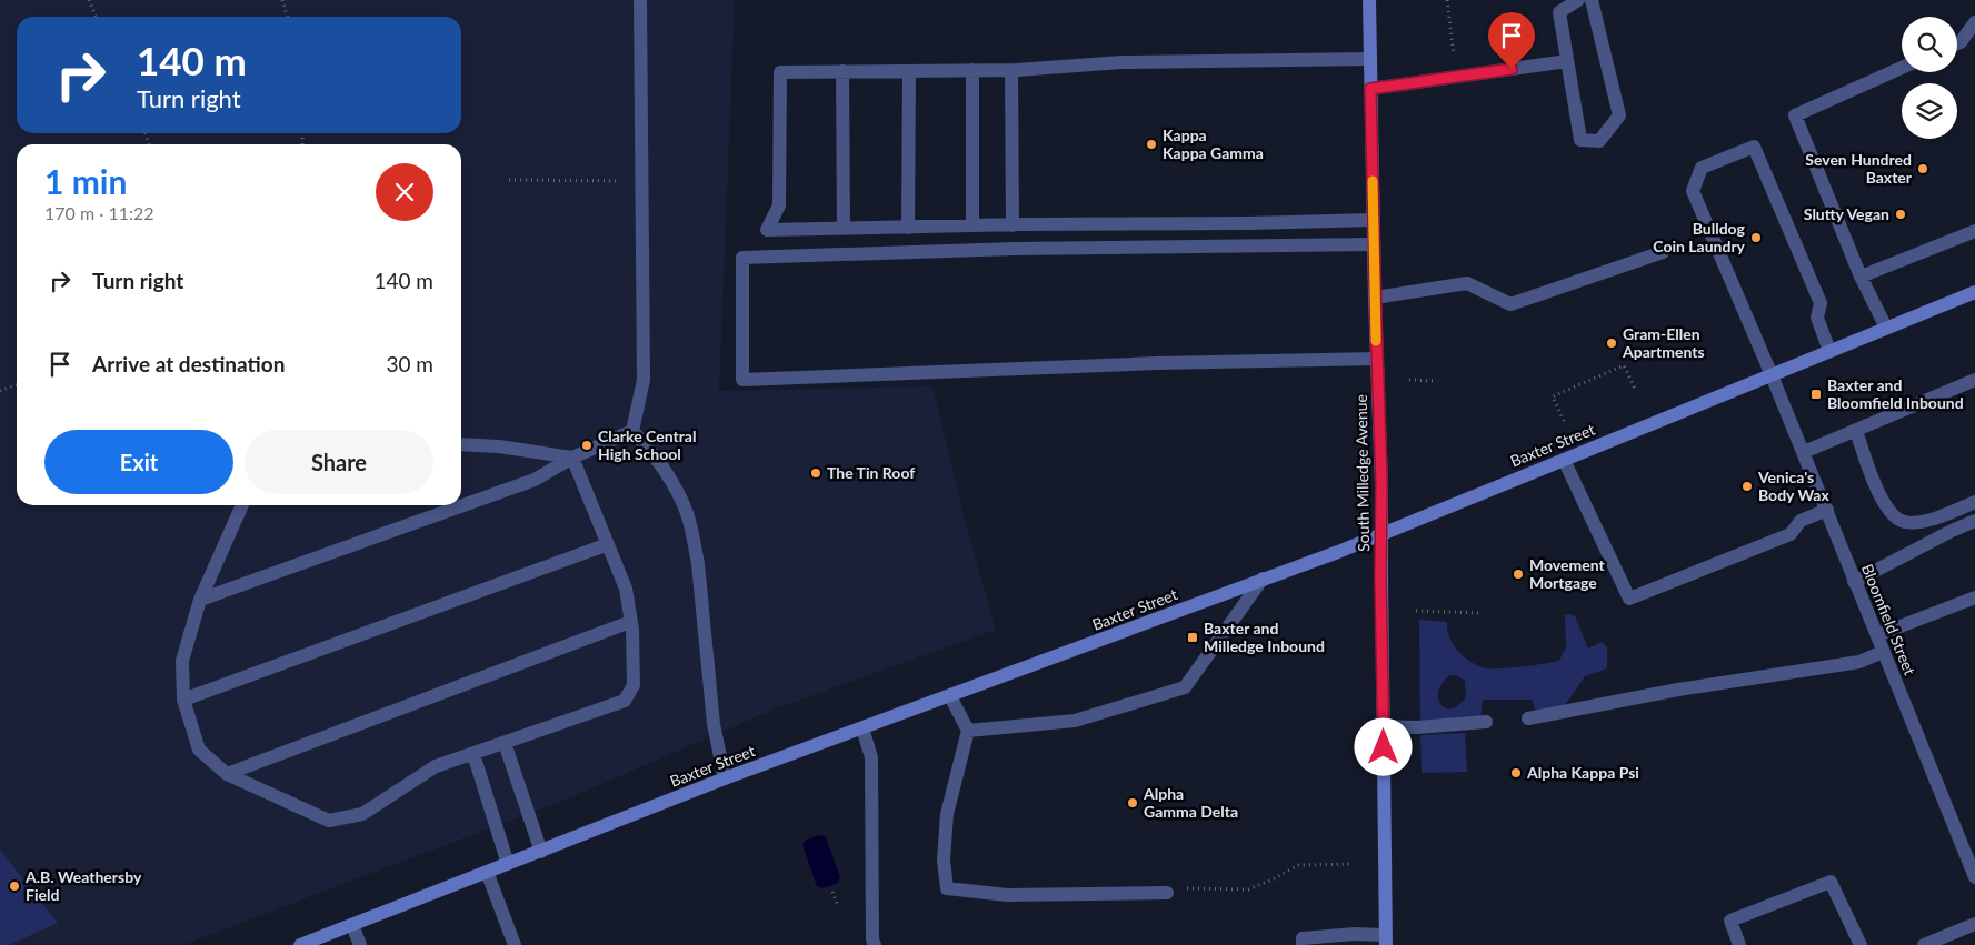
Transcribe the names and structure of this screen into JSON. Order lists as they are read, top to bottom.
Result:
{
  "streets": {
    "main road": ["Baxter Street", "South Milledge Avenue"],
    "street": ["Bloomfield Street"]
  },
  "crossings": [
    ["Baxter Street", "South Milledge Avenue"],
    ["Baxter Street", "Bloomfield Street"]
  ],
  "places": {
    "other": [
      "Kappa Kappa Gamma",
      "Seven Hundred Baxter",
      "Slutty Vegan",
      "Bulldog Coin Laundry",
      "Gram-Ellen Apartments",
      "Clarke Central High School",
      "The Tin Roof",
      "Venica's Body Wax",
      "Movement Mortgage",
      "Alpha Kappa Psi",
      "Alpha Gamma Delta",
      "A.B. Weathersby Field"
    ],
    "transit": ["Baxter and Bloomfield Inbound", "Baxter and Milledge Inbound"]
  },
  "page": {
    "turn": ["140 m", "Turn right"],
    "heading": ["1 min", "170 m · 11:22"],
    "list": [
      {
        "name": "Turn right",
        "value": "140 m"
      },
      {
        "name": "Arrive at destination",
        "value": "30 m"
      }
    ],
    "buttons": ["Exit", "Share"]
  }
}
